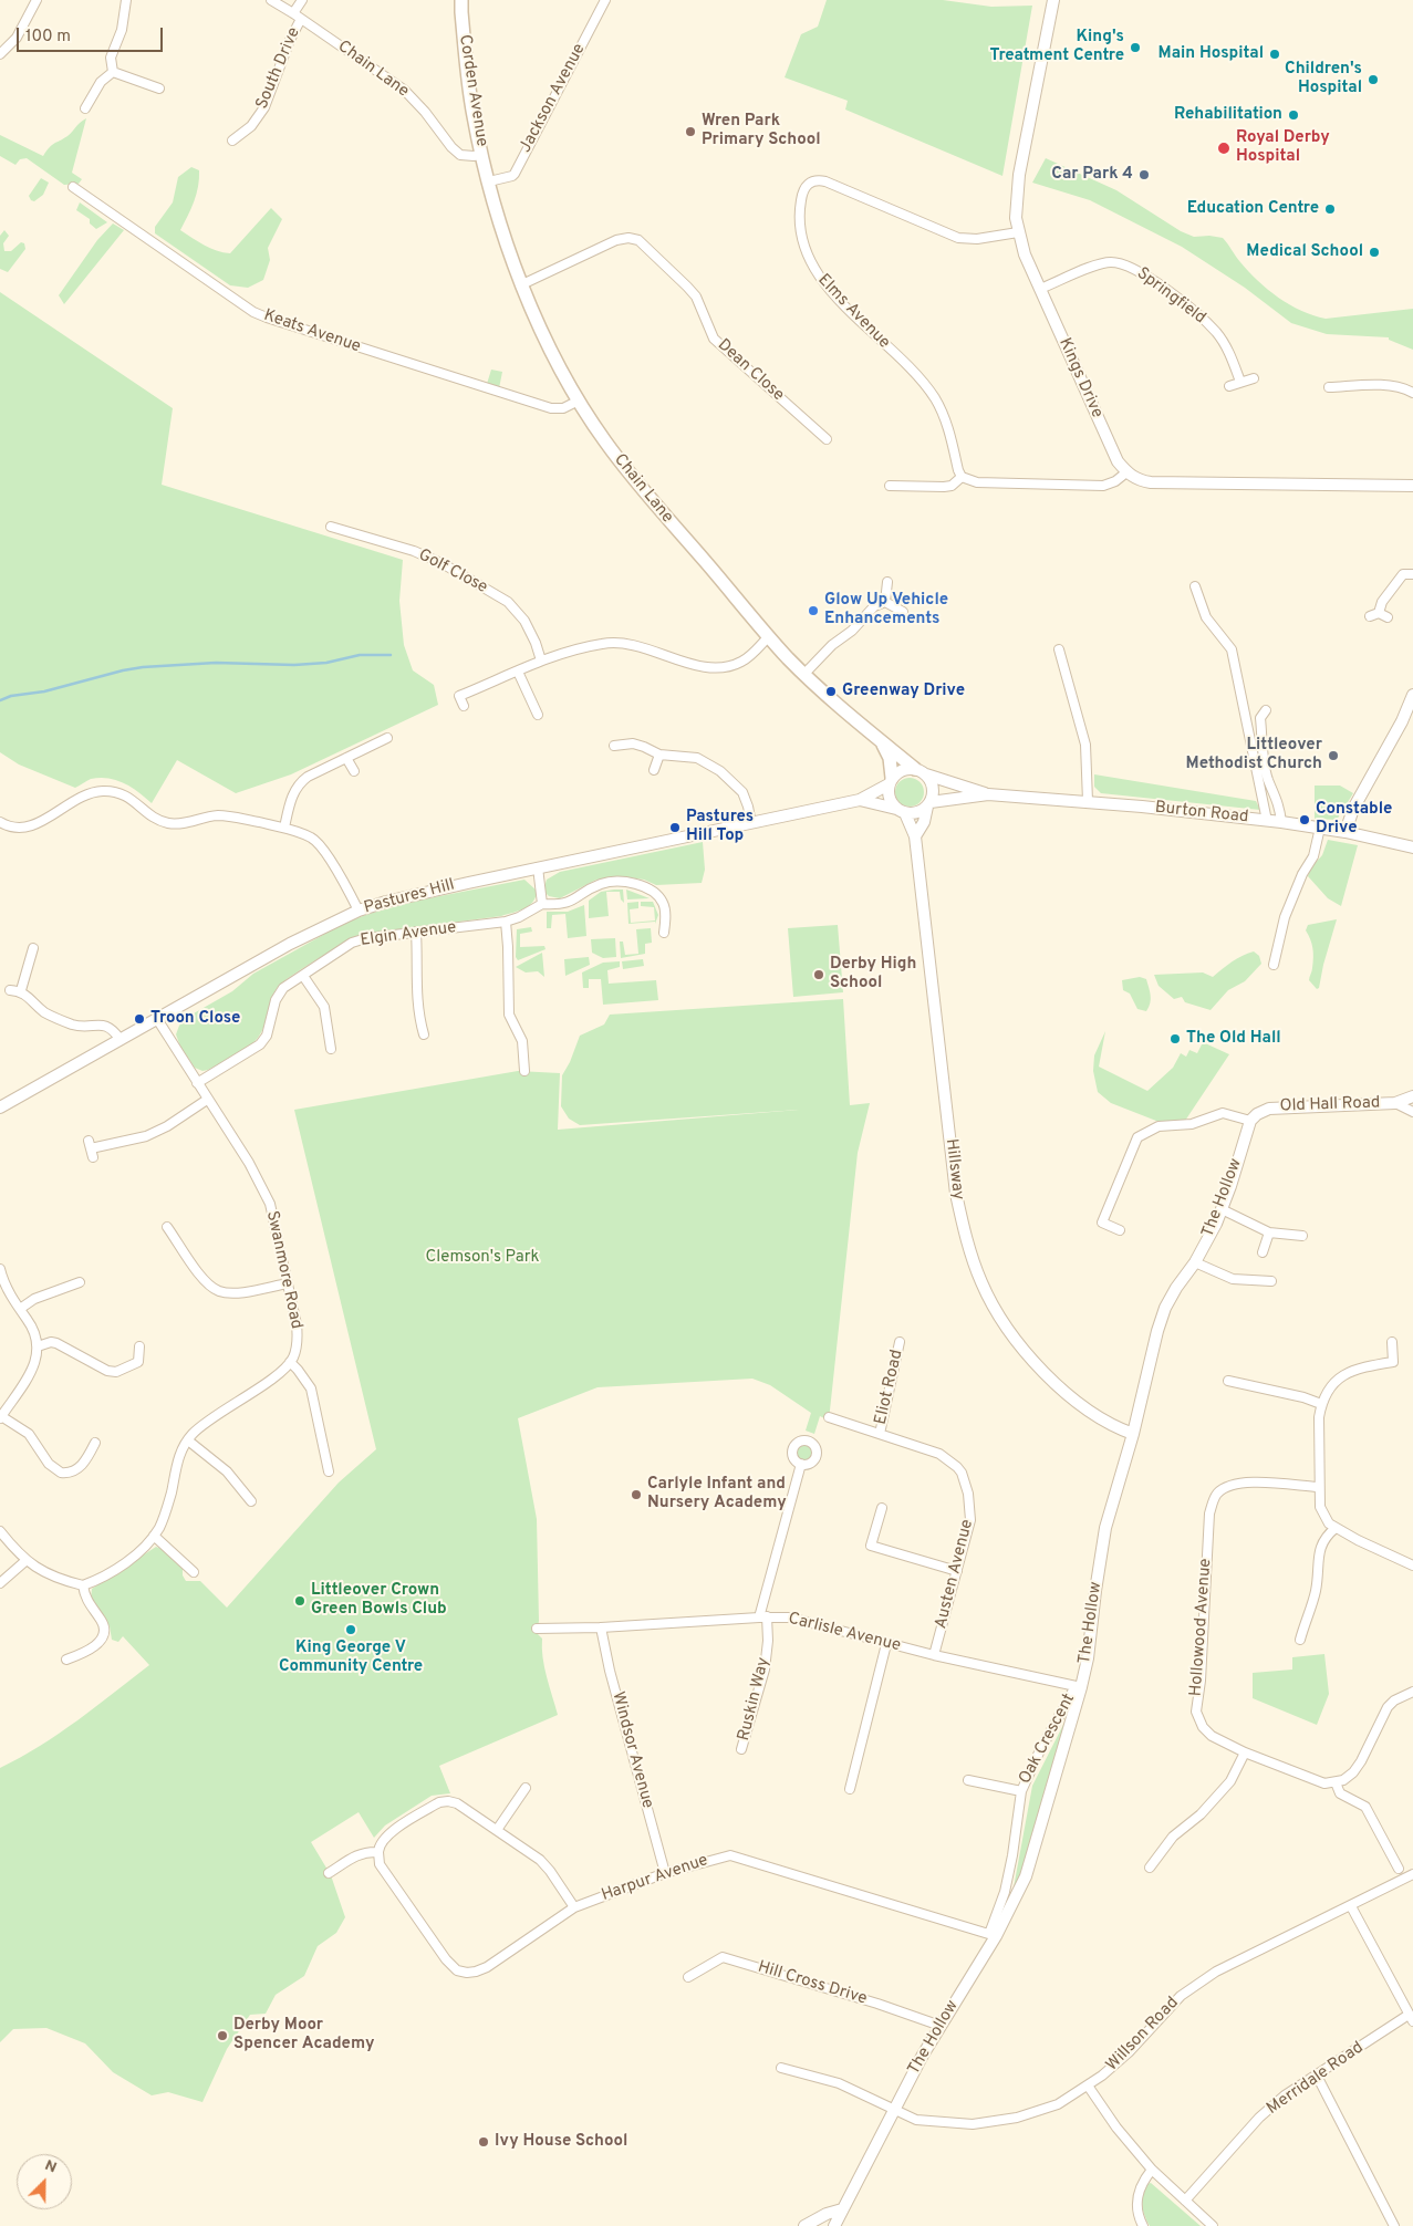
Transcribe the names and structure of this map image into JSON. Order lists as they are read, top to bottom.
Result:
{
  "streets": {
    "main road": ["Chain Lane", "Corden Avenue"],
    "street": [
      "South Drive",
      "Jackson Avenue",
      "Springfield",
      "Elms Avenue",
      "Keats Avenue",
      "Dean Close",
      "Kings Drive",
      "Golf Close",
      "Burton Road",
      "Pastures Hill",
      "Elgin Avenue",
      "Old Hall Road",
      "Hillsway",
      "The Hollow",
      "Swanmore Road",
      "Eliot Road",
      "Austen Avenue",
      "Hollowood Avenue",
      "Carlisle Avenue",
      "Ruskin Way",
      "Oak Crescent",
      "Windsor Avenue",
      "Harpur Avenue",
      "Hill Cross Drive",
      "Willson Road",
      "Merridale Road"
    ]
  },
  "crossings": [
    ["South Drive", "Chain Lane"],
    ["Chain Lane", "Corden Avenue"],
    ["Chain Lane", "Jackson Avenue"],
    ["Chain Lane", "Keats Avenue"],
    ["Chain Lane", "Dean Close"],
    ["Chain Lane", "Burton Road"],
    ["Chain Lane", "Pastures Hill"],
    ["Chain Lane", "Hillsway"],
    ["Corden Avenue", "Jackson Avenue"],
    ["Springfield", "Kings Drive"],
    ["Elms Avenue", "Kings Drive"],
    ["Burton Road", "Pastures Hill"],
    ["Burton Road", "Hillsway"],
    ["Pastures Hill", "Hillsway"],
    ["Pastures Hill", "Swanmore Road"],
    ["Elgin Avenue", "Swanmore Road"],
    ["Old Hall Road", "The Hollow"],
    ["Hillsway", "The Hollow"],
    ["The Hollow", "Carlisle Avenue"],
    ["The Hollow", "Oak Crescent"],
    ["The Hollow", "Harpur Avenue"],
    ["The Hollow", "Hill Cross Drive"],
    ["The Hollow", "Willson Road"],
    ["Eliot Road", "Austen Avenue"],
    ["Austen Avenue", "Carlisle Avenue"],
    ["Carlisle Avenue", "Ruskin Way"],
    ["Carlisle Avenue", "Oak Crescent"],
    ["Carlisle Avenue", "Windsor Avenue"],
    ["Oak Crescent", "Harpur Avenue"],
    ["Windsor Avenue", "Harpur Avenue"]
  ],
  "parks": ["Clemson's Park"],
  "places": [
    "King's Treatment Centre",
    "Main Hospital",
    "Children's Hospital",
    "Rehabilitation",
    "Wren Park Primary School",
    "Royal Derby Hospital",
    "Car Park 4",
    "Education Centre",
    "Medical School",
    "Glow Up Vehicle Enhancements",
    "Greenway Drive",
    "Littleover Methodist Church",
    "Constable Drive",
    "Pastures Hill Top",
    "Derby High School",
    "Troon Close",
    "The Old Hall",
    "Carlyle Infant and Nursery Academy",
    "Littleover Crown Green Bowls Club",
    "King George V Community Centre",
    "Derby Moor Spencer Academy",
    "Ivy House School"
  ],
  "scale_bar": "100 m",
  "north": "top right"
}
